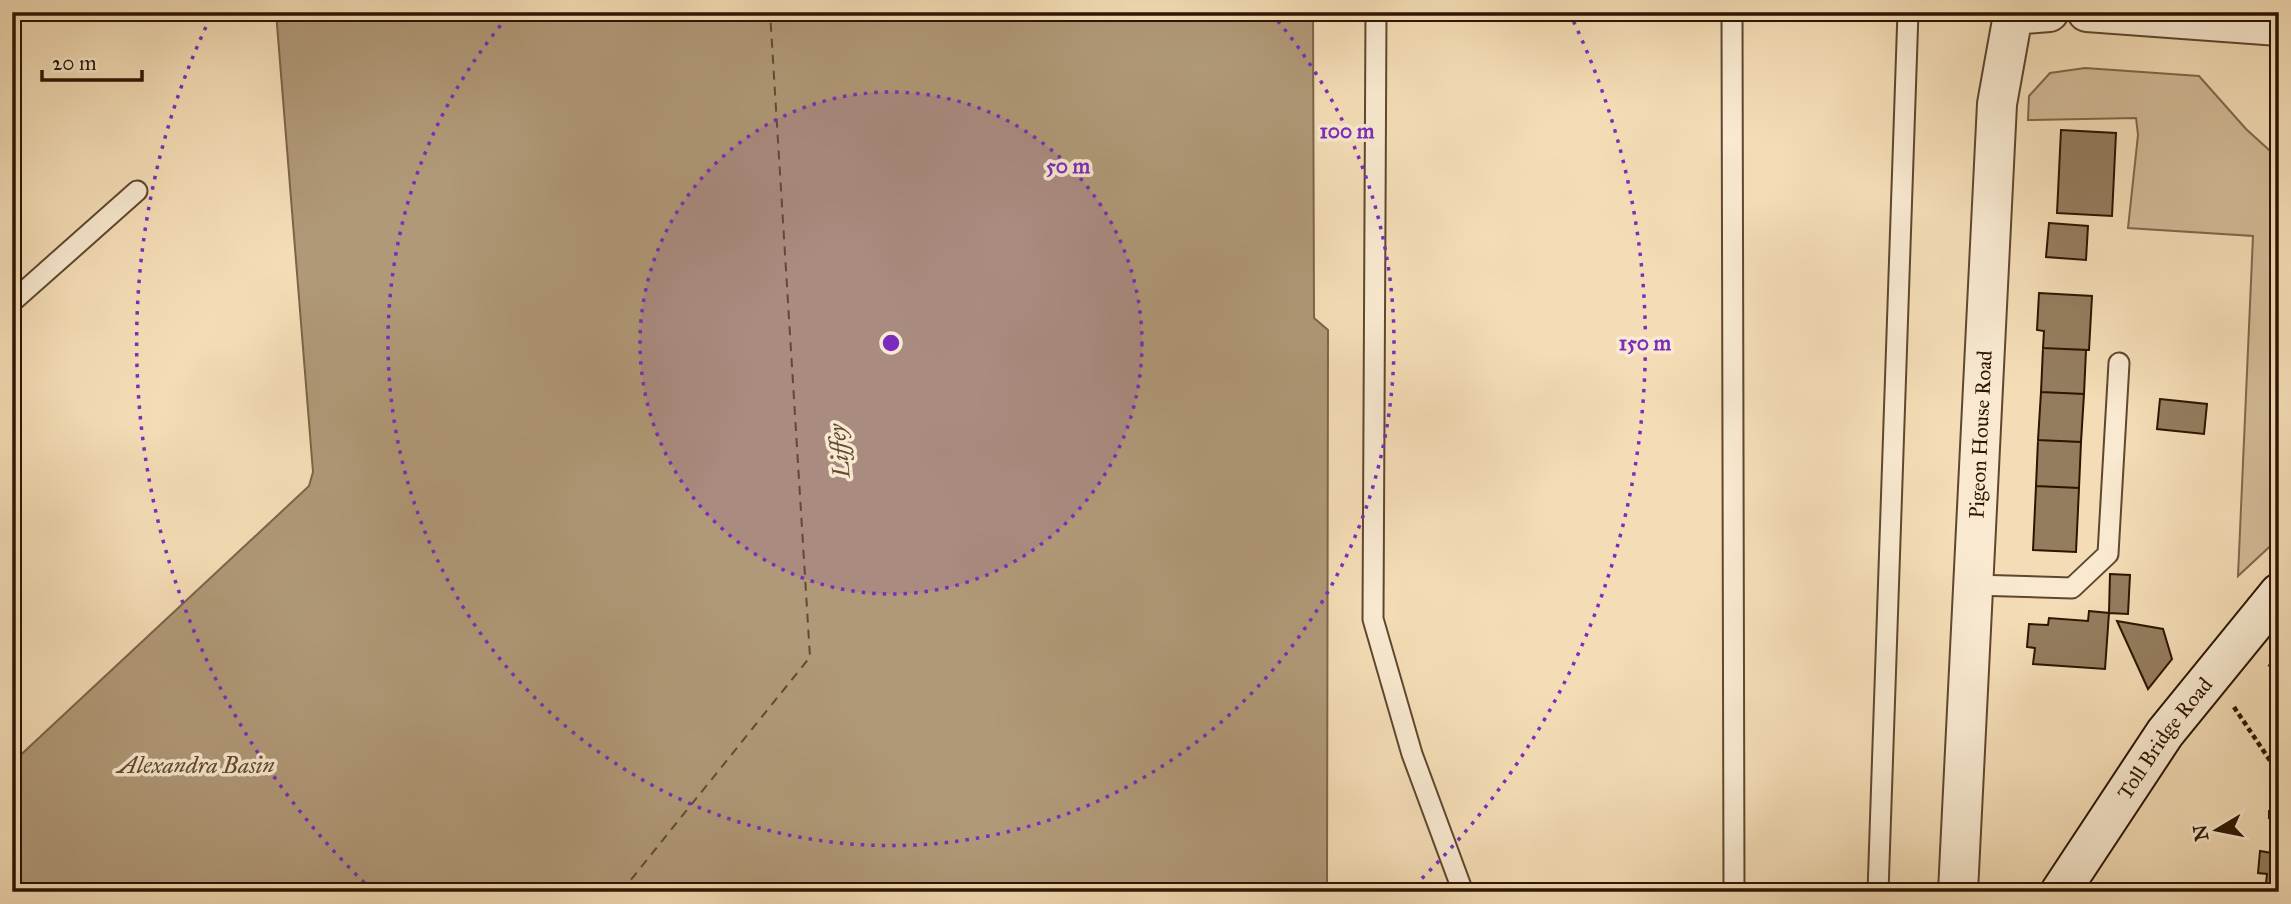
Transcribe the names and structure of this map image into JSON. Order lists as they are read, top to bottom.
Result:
{
  "streets": {
    "street": ["Pigeon House Road", "Toll Bridge Road"]
  },
  "water": ["Liffey", "Alexandra Basin"],
  "scale_bar": "20 m",
  "north": "left",
  "rings": ["100 m", "50 m", "150 m"]
}
